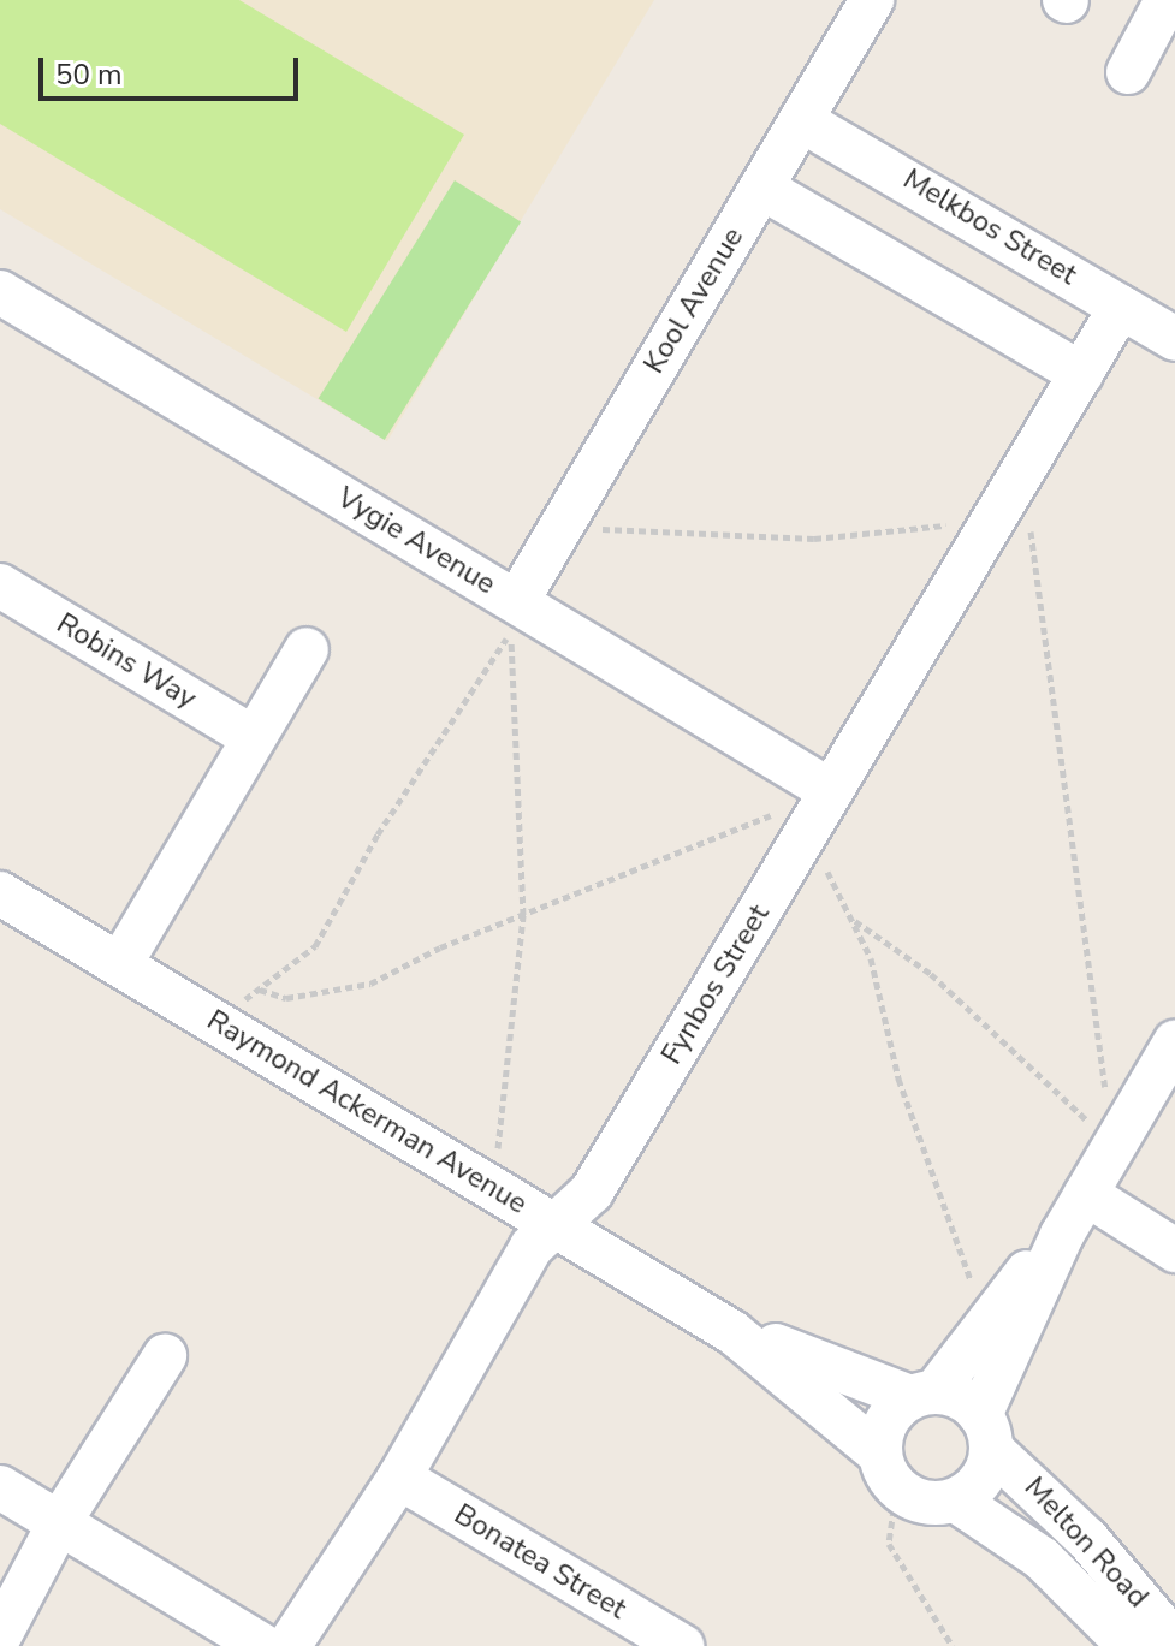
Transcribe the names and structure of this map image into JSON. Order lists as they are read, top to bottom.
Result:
{
  "streets": {
    "street": [
      "Melkbos Street",
      "Kool Avenue",
      "Vygie Avenue",
      "Robins Way",
      "Fynbos Street",
      "Raymond Ackerman Avenue",
      "Melton Road",
      "Bonatea Street"
    ]
  },
  "crossings": [
    ["Melkbos Street", "Kool Avenue"],
    ["Melkbos Street", "Fynbos Street"],
    ["Kool Avenue", "Vygie Avenue"],
    ["Vygie Avenue", "Fynbos Street"],
    ["Fynbos Street", "Raymond Ackerman Avenue"],
    ["Fynbos Street", "Bonatea Street"],
    ["Raymond Ackerman Avenue", "Melton Road"]
  ],
  "scale_bar": "50 m"
}
